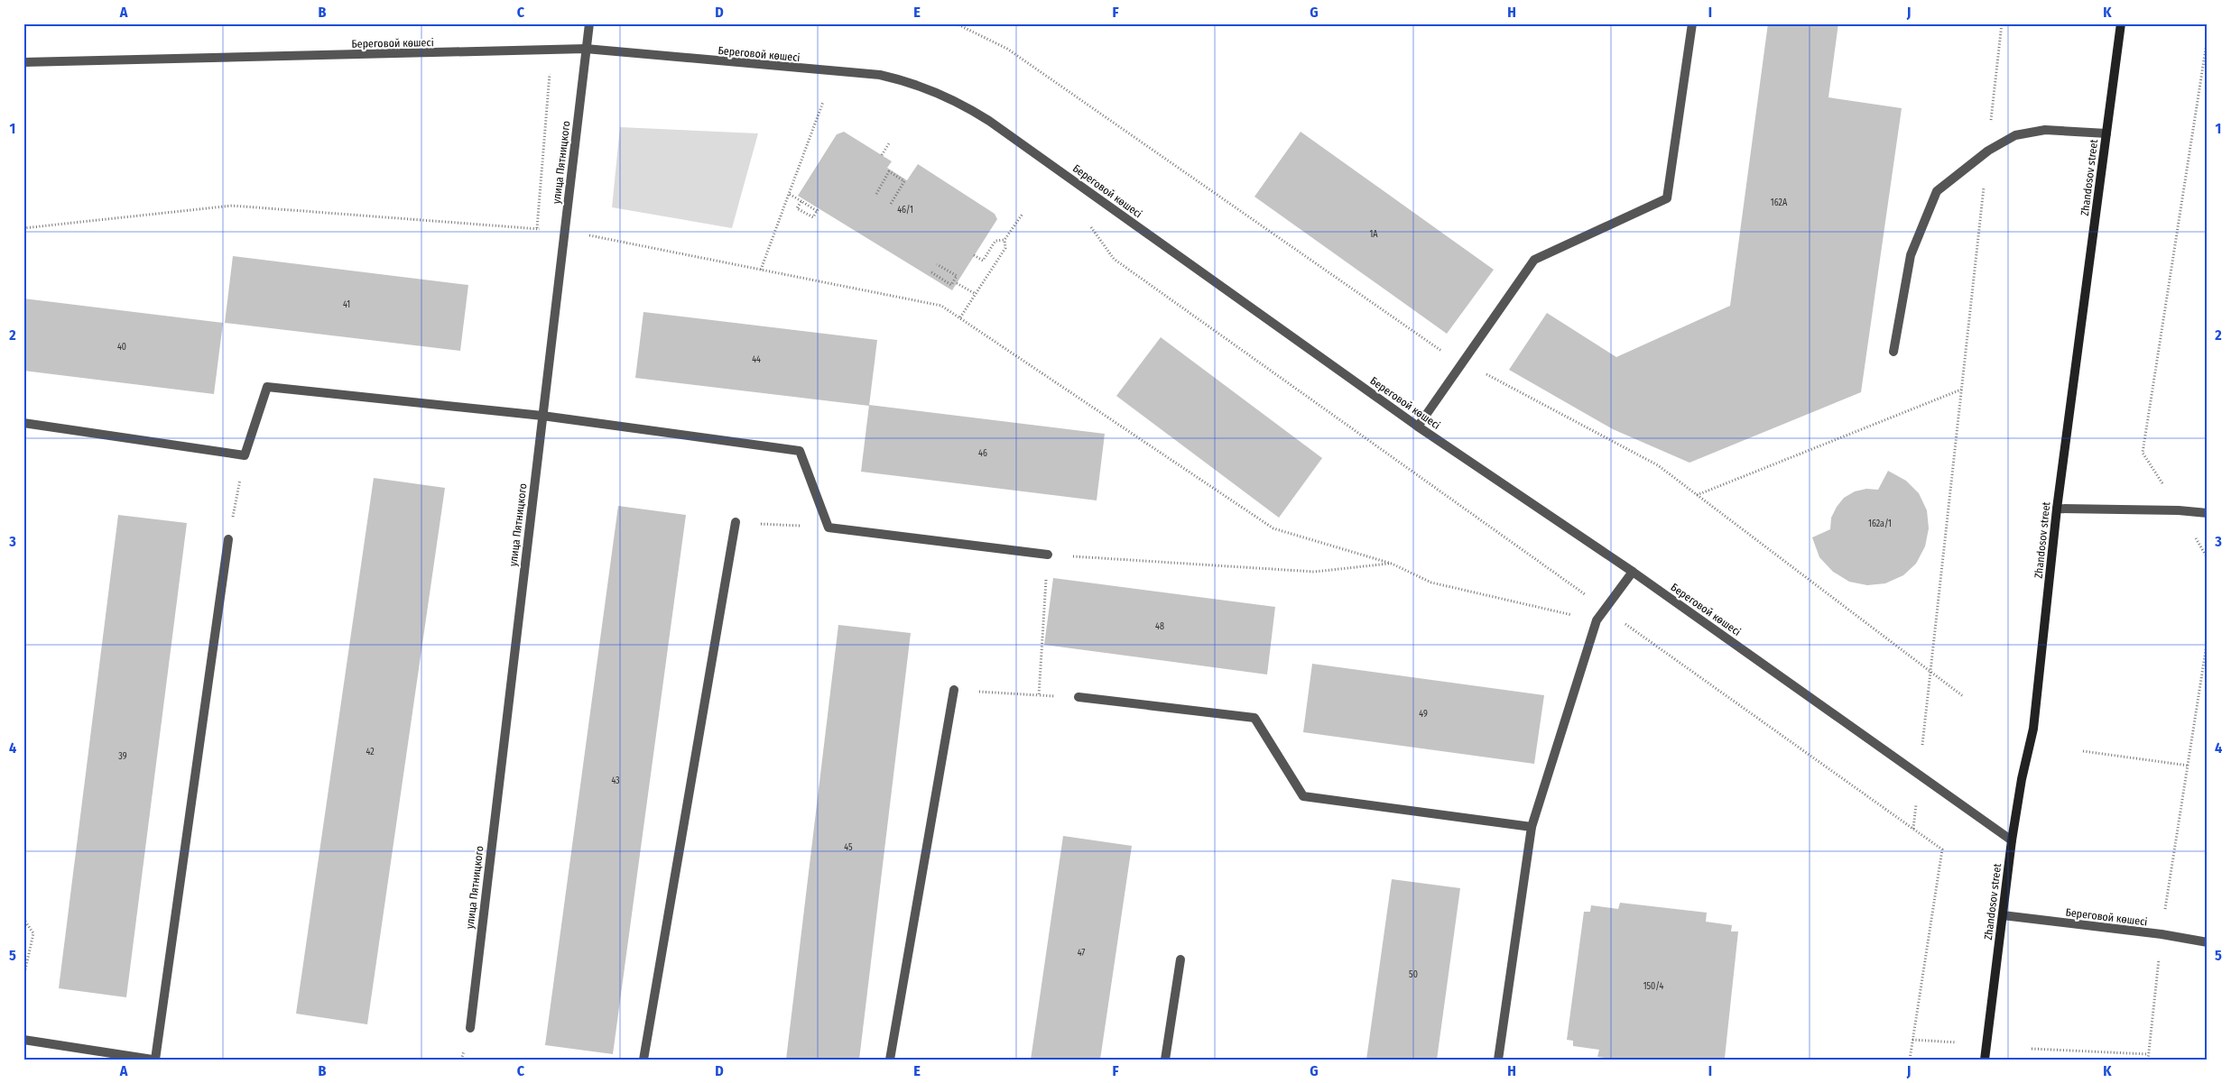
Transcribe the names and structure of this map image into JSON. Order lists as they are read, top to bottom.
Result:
{
  "streets": {
    "main road": ["Zhandosov street"],
    "street": ["Береговой көшесі", "улица Пятницкого"]
  },
  "crossings": [
    ["Береговой көшесі", "улица Пятницкого"],
    ["Береговой көшесі", "Zhandosov street"]
  ],
  "house_numbers": [
    "162А",
    "46/1",
    "1А",
    "41",
    "40",
    "44",
    "46",
    "162а/1",
    "48",
    "49",
    "42",
    "39",
    "43",
    "45",
    "47",
    "50",
    "150/4"
  ],
  "grid": {
    "columns": [
      "A",
      "B",
      "C",
      "D",
      "E",
      "F",
      "G",
      "H",
      "I",
      "J",
      "K"
    ],
    "rows": [
      "1",
      "2",
      "3",
      "4",
      "5"
    ]
  }
}
